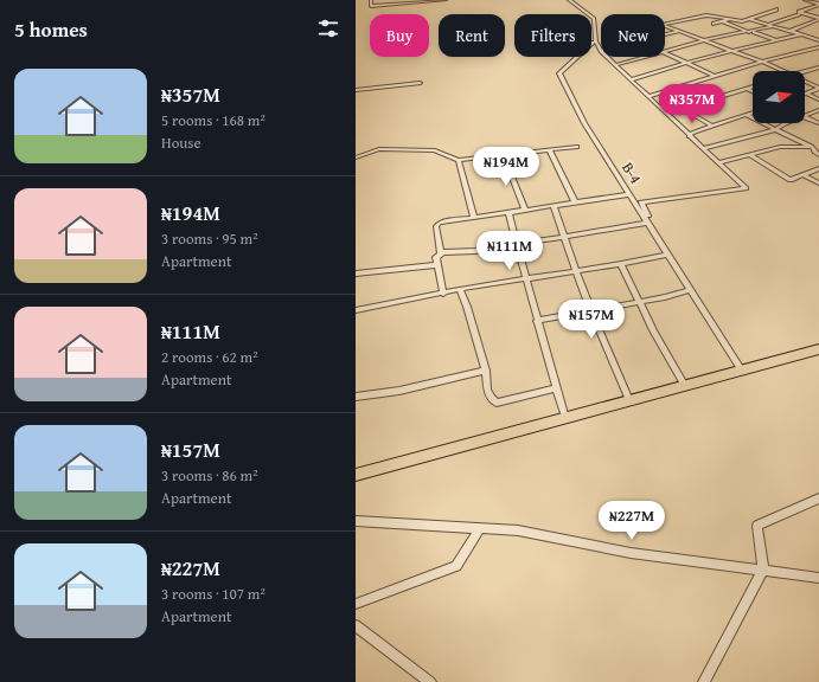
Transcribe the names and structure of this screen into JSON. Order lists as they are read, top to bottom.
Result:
{
  "streets": {
    "street": ["B-4"]
  },
  "north": "right",
  "page": {
    "heading": "5 homes",
    "chip": [
      "Buy",
      "Rent",
      "Filters",
      "New"
    ],
    "list": [
      {
        "name": "₦357M",
        "note": "5 rooms · 168 m² · House"
      },
      {
        "name": "₦194M",
        "note": "3 rooms · 95 m² · Apartment"
      },
      {
        "name": "₦111M",
        "note": "2 rooms · 62 m² · Apartment"
      },
      {
        "name": "₦157M",
        "note": "3 rooms · 86 m² · Apartment"
      },
      {
        "name": "₦227M",
        "note": "3 rooms · 107 m² · Apartment"
      }
    ],
    "price": [
      "₦357M",
      "₦194M",
      "₦111M",
      "₦157M",
      "₦227M"
    ]
  }
}
